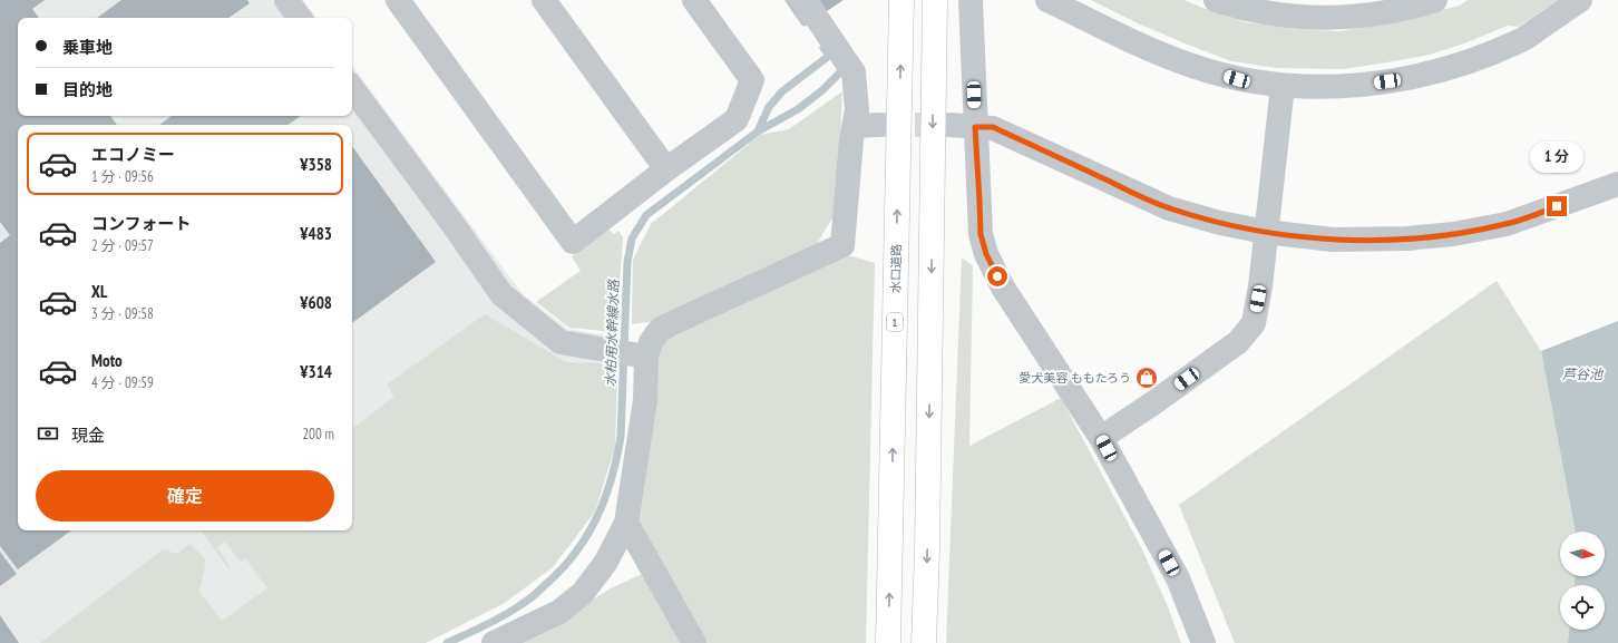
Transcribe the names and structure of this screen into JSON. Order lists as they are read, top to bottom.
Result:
{
  "streets": {
    "highway": ["水口道路", "1"]
  },
  "water": ["水柏用水幹線水路", "芦谷池"],
  "places": {
    "shop": ["愛犬美容 ももたろう"]
  },
  "north": "right",
  "page": {
    "banner": ["乗車地", "目的地"],
    "list": [
      {
        "name": "エコノミー",
        "note": "1 分 · 09:56",
        "value": "¥358"
      },
      {
        "name": "コンフォート",
        "note": "2 分 · 09:57",
        "value": "¥483"
      },
      {
        "name": "XL",
        "note": "3 分 · 09:58",
        "value": "¥608"
      },
      {
        "name": "Moto",
        "note": "4 分 · 09:59",
        "value": "¥314"
      }
    ],
    "bubble": "1 分",
    "pay": ["現金", "200 m"],
    "buttons": "確定"
  }
}
